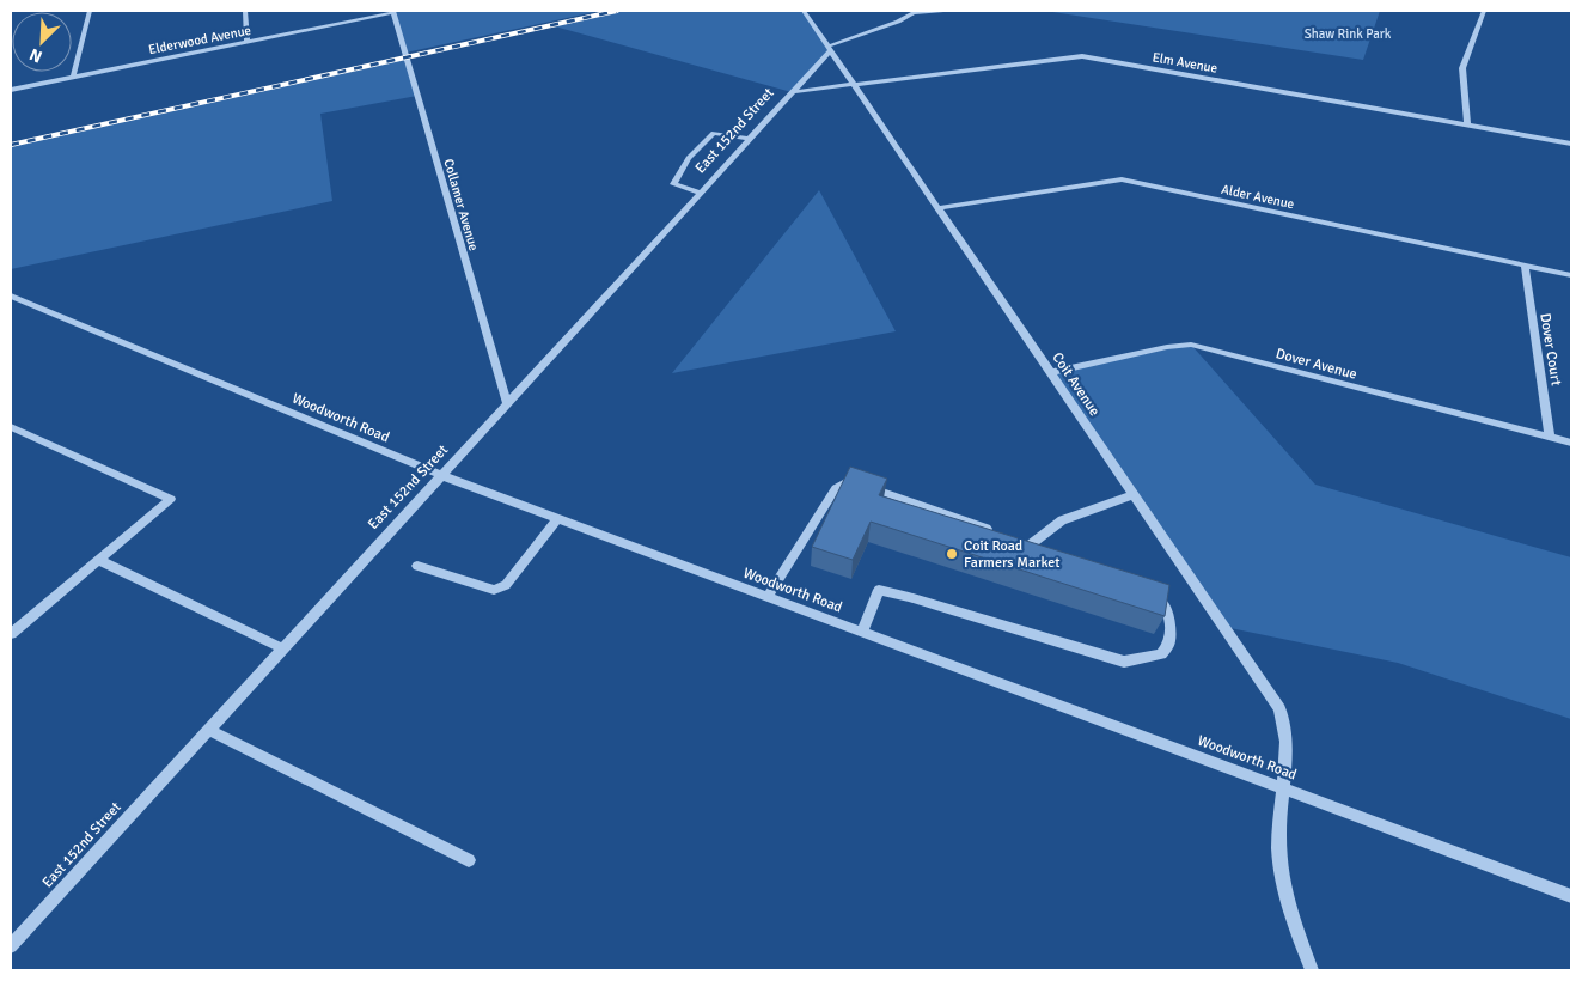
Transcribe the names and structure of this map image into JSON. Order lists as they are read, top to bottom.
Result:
{
  "streets": {
    "street": [
      "Elderwood Avenue",
      "Elm Avenue",
      "East 152nd Street",
      "Alder Avenue",
      "Collamer Avenue",
      "Dover Court",
      "Dover Avenue",
      "Coit Avenue",
      "Woodworth Road"
    ]
  },
  "crossings": [
    ["Elderwood Avenue", "Collamer Avenue"],
    ["Elm Avenue", "East 152nd Street"],
    ["Elm Avenue", "Coit Avenue"],
    ["East 152nd Street", "Collamer Avenue"],
    ["East 152nd Street", "Coit Avenue"],
    ["East 152nd Street", "Woodworth Road"],
    ["Alder Avenue", "Dover Court"],
    ["Alder Avenue", "Coit Avenue"],
    ["Dover Court", "Dover Avenue"],
    ["Dover Avenue", "Coit Avenue"],
    ["Coit Avenue", "Woodworth Road"]
  ],
  "parks": ["Shaw Rink Park"],
  "places": ["Coit Road Farmers Market"],
  "north": "bottom left"
}
